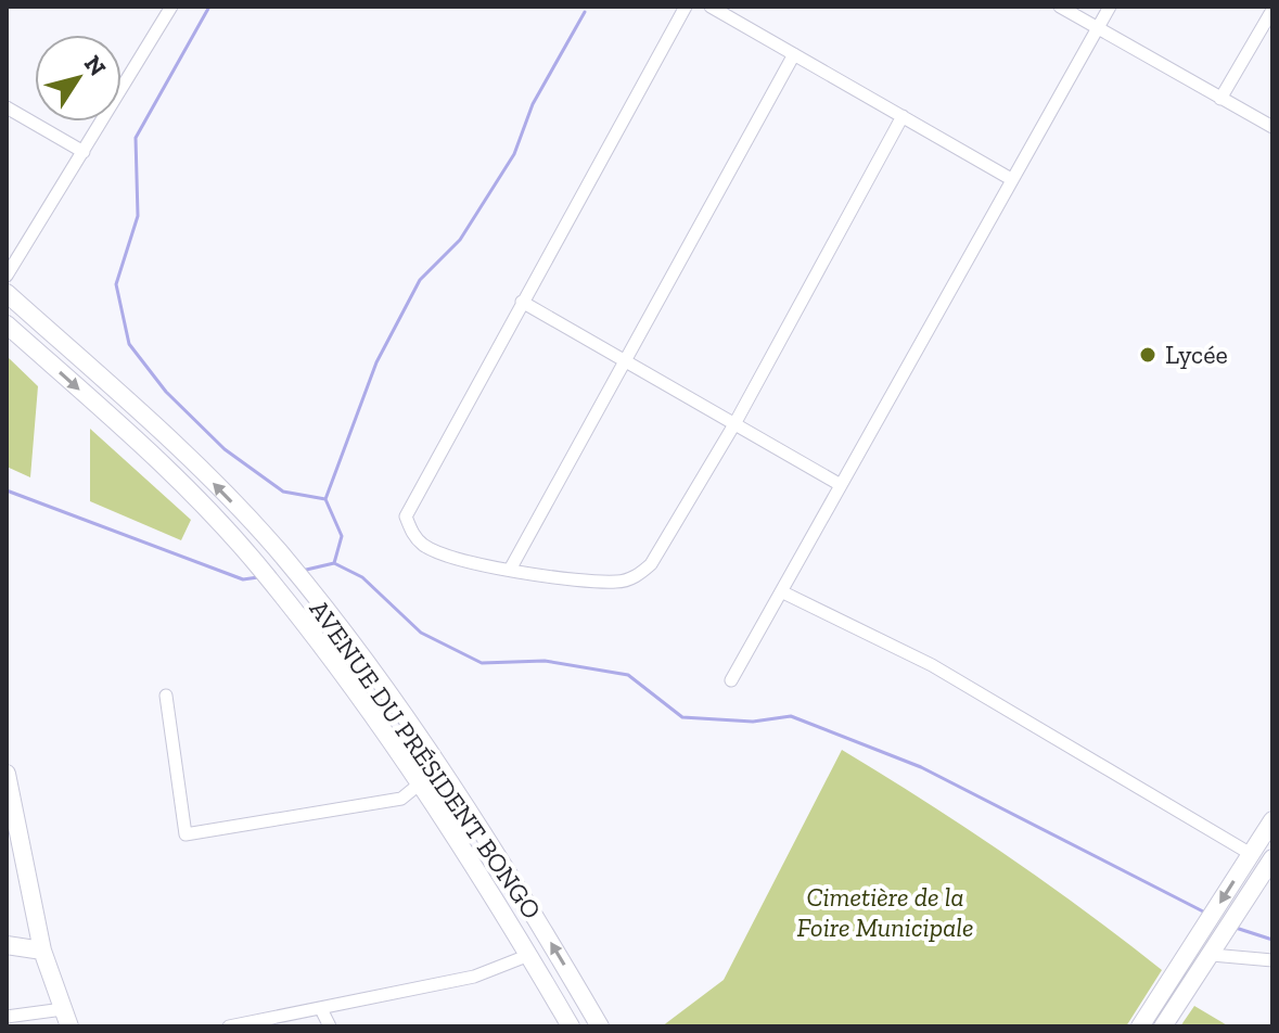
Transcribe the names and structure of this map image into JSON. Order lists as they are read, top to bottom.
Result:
{
  "streets": {
    "street": ["AVENUE DU PRÉSIDENT BONGO"]
  },
  "parks": ["Cimetière de la Foire Municipale"],
  "places": ["Lycée"],
  "north": "top right"
}
